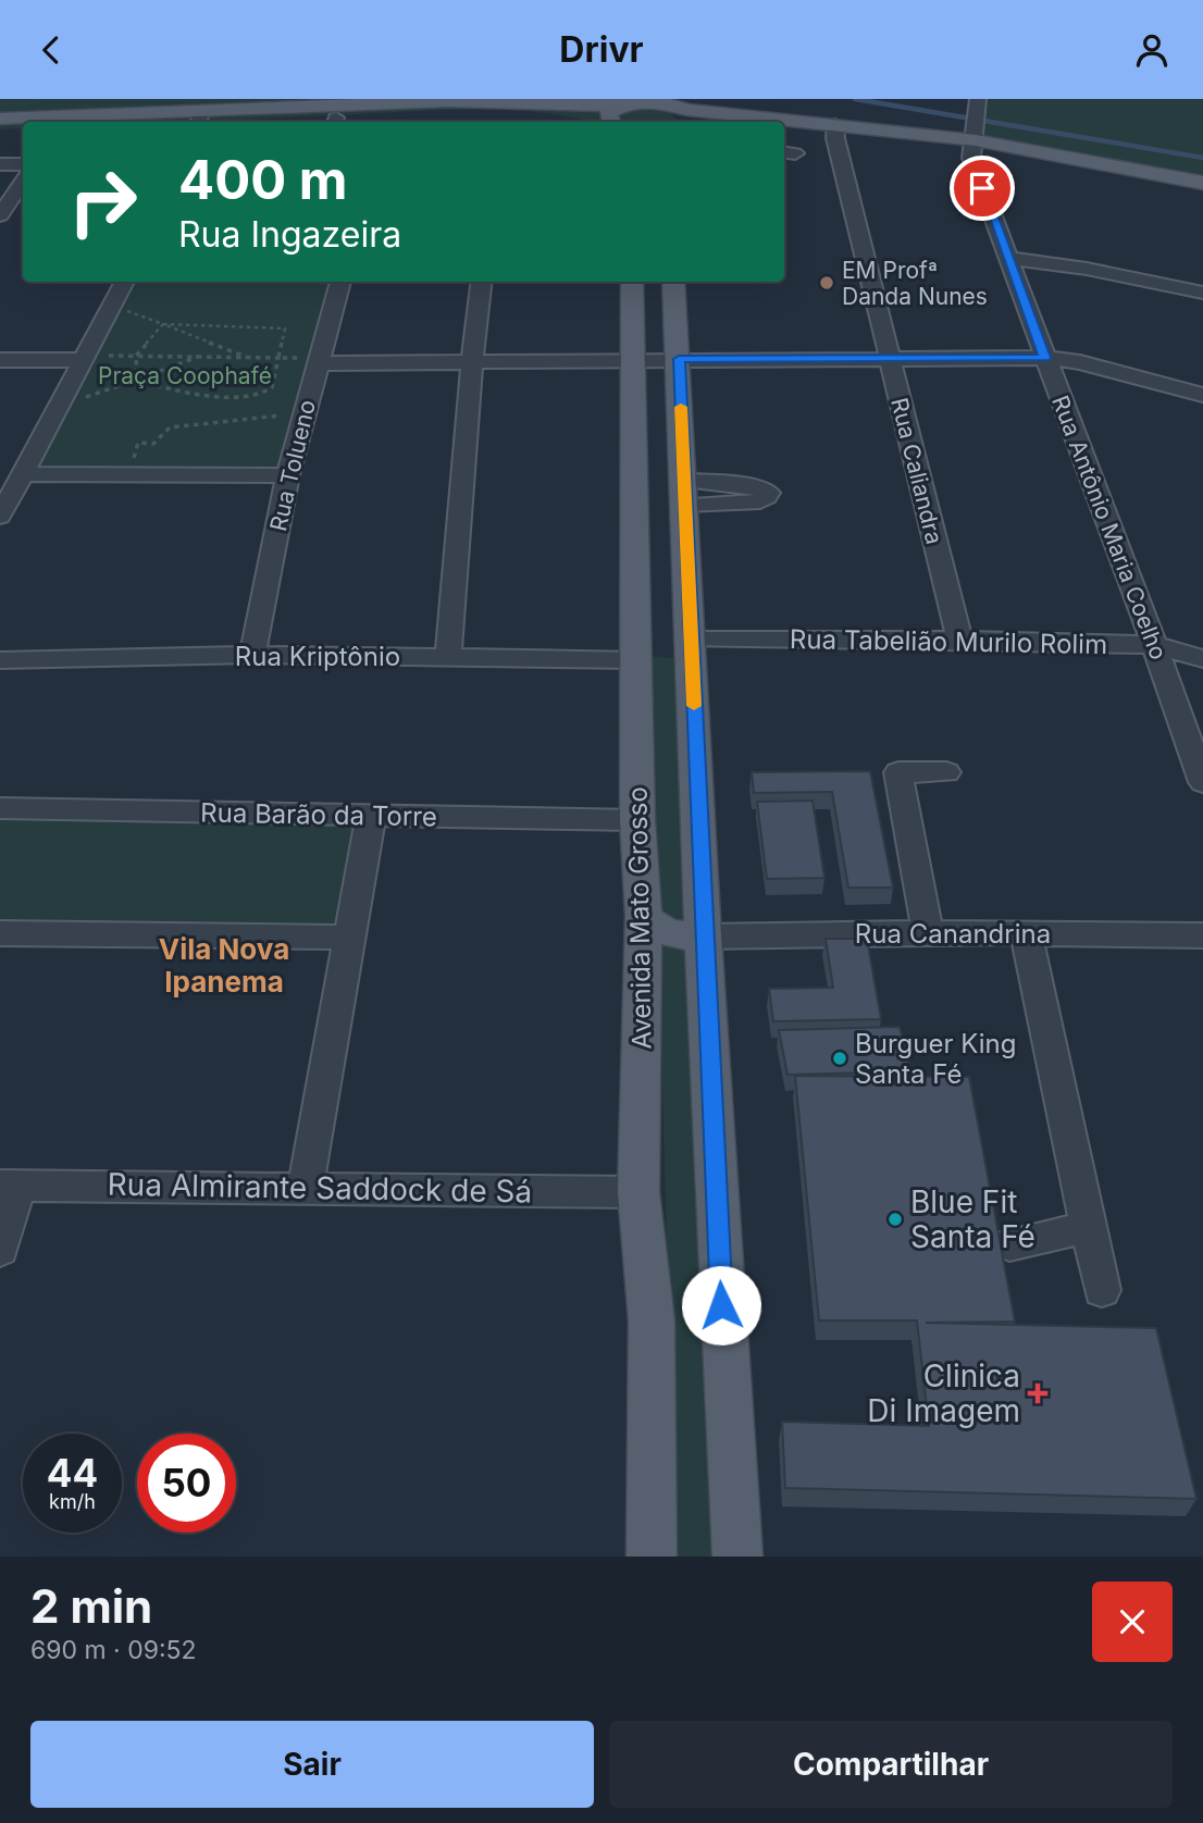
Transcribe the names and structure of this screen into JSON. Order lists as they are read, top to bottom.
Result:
{
  "streets": {
    "main road": ["Avenida Mato Grosso"],
    "street": [
      "Rua Tolueno",
      "Rua Caliandra",
      "Rua Antônio Maria Coelho",
      "Rua Tabelião Murilo Rolim",
      "Rua Kriptônio",
      "Rua Barão da Torre",
      "Rua Canandrina",
      "Rua Almirante Saddock de Sá"
    ]
  },
  "crossings": [
    ["Rua Tolueno", "Rua Kriptônio"],
    ["Rua Caliandra", "Rua Tabelião Murilo Rolim"],
    ["Rua Antônio Maria Coelho", "Rua Tabelião Murilo Rolim"],
    ["Rua Kriptônio", "Avenida Mato Grosso"],
    ["Rua Barão da Torre", "Avenida Mato Grosso"],
    ["Avenida Mato Grosso", "Rua Almirante Saddock de Sá"]
  ],
  "districts": ["Vila Nova Ipanema"],
  "parks": ["Praça Coophafé"],
  "places": {
    "other": ["EM Profª Danda Nunes", "Burguer King Santa Fé", "Blue Fit Santa Fé"],
    "health": ["Clinica Di Imagem"]
  },
  "page": {
    "header": "Drivr",
    "turn": ["400 m", "Rua Ingazeira"],
    "speed": "44 km/h",
    "limit": "50",
    "heading": ["2 min", "690 m · 09:52"],
    "buttons": ["Sair", "Compartilhar"]
  }
}
